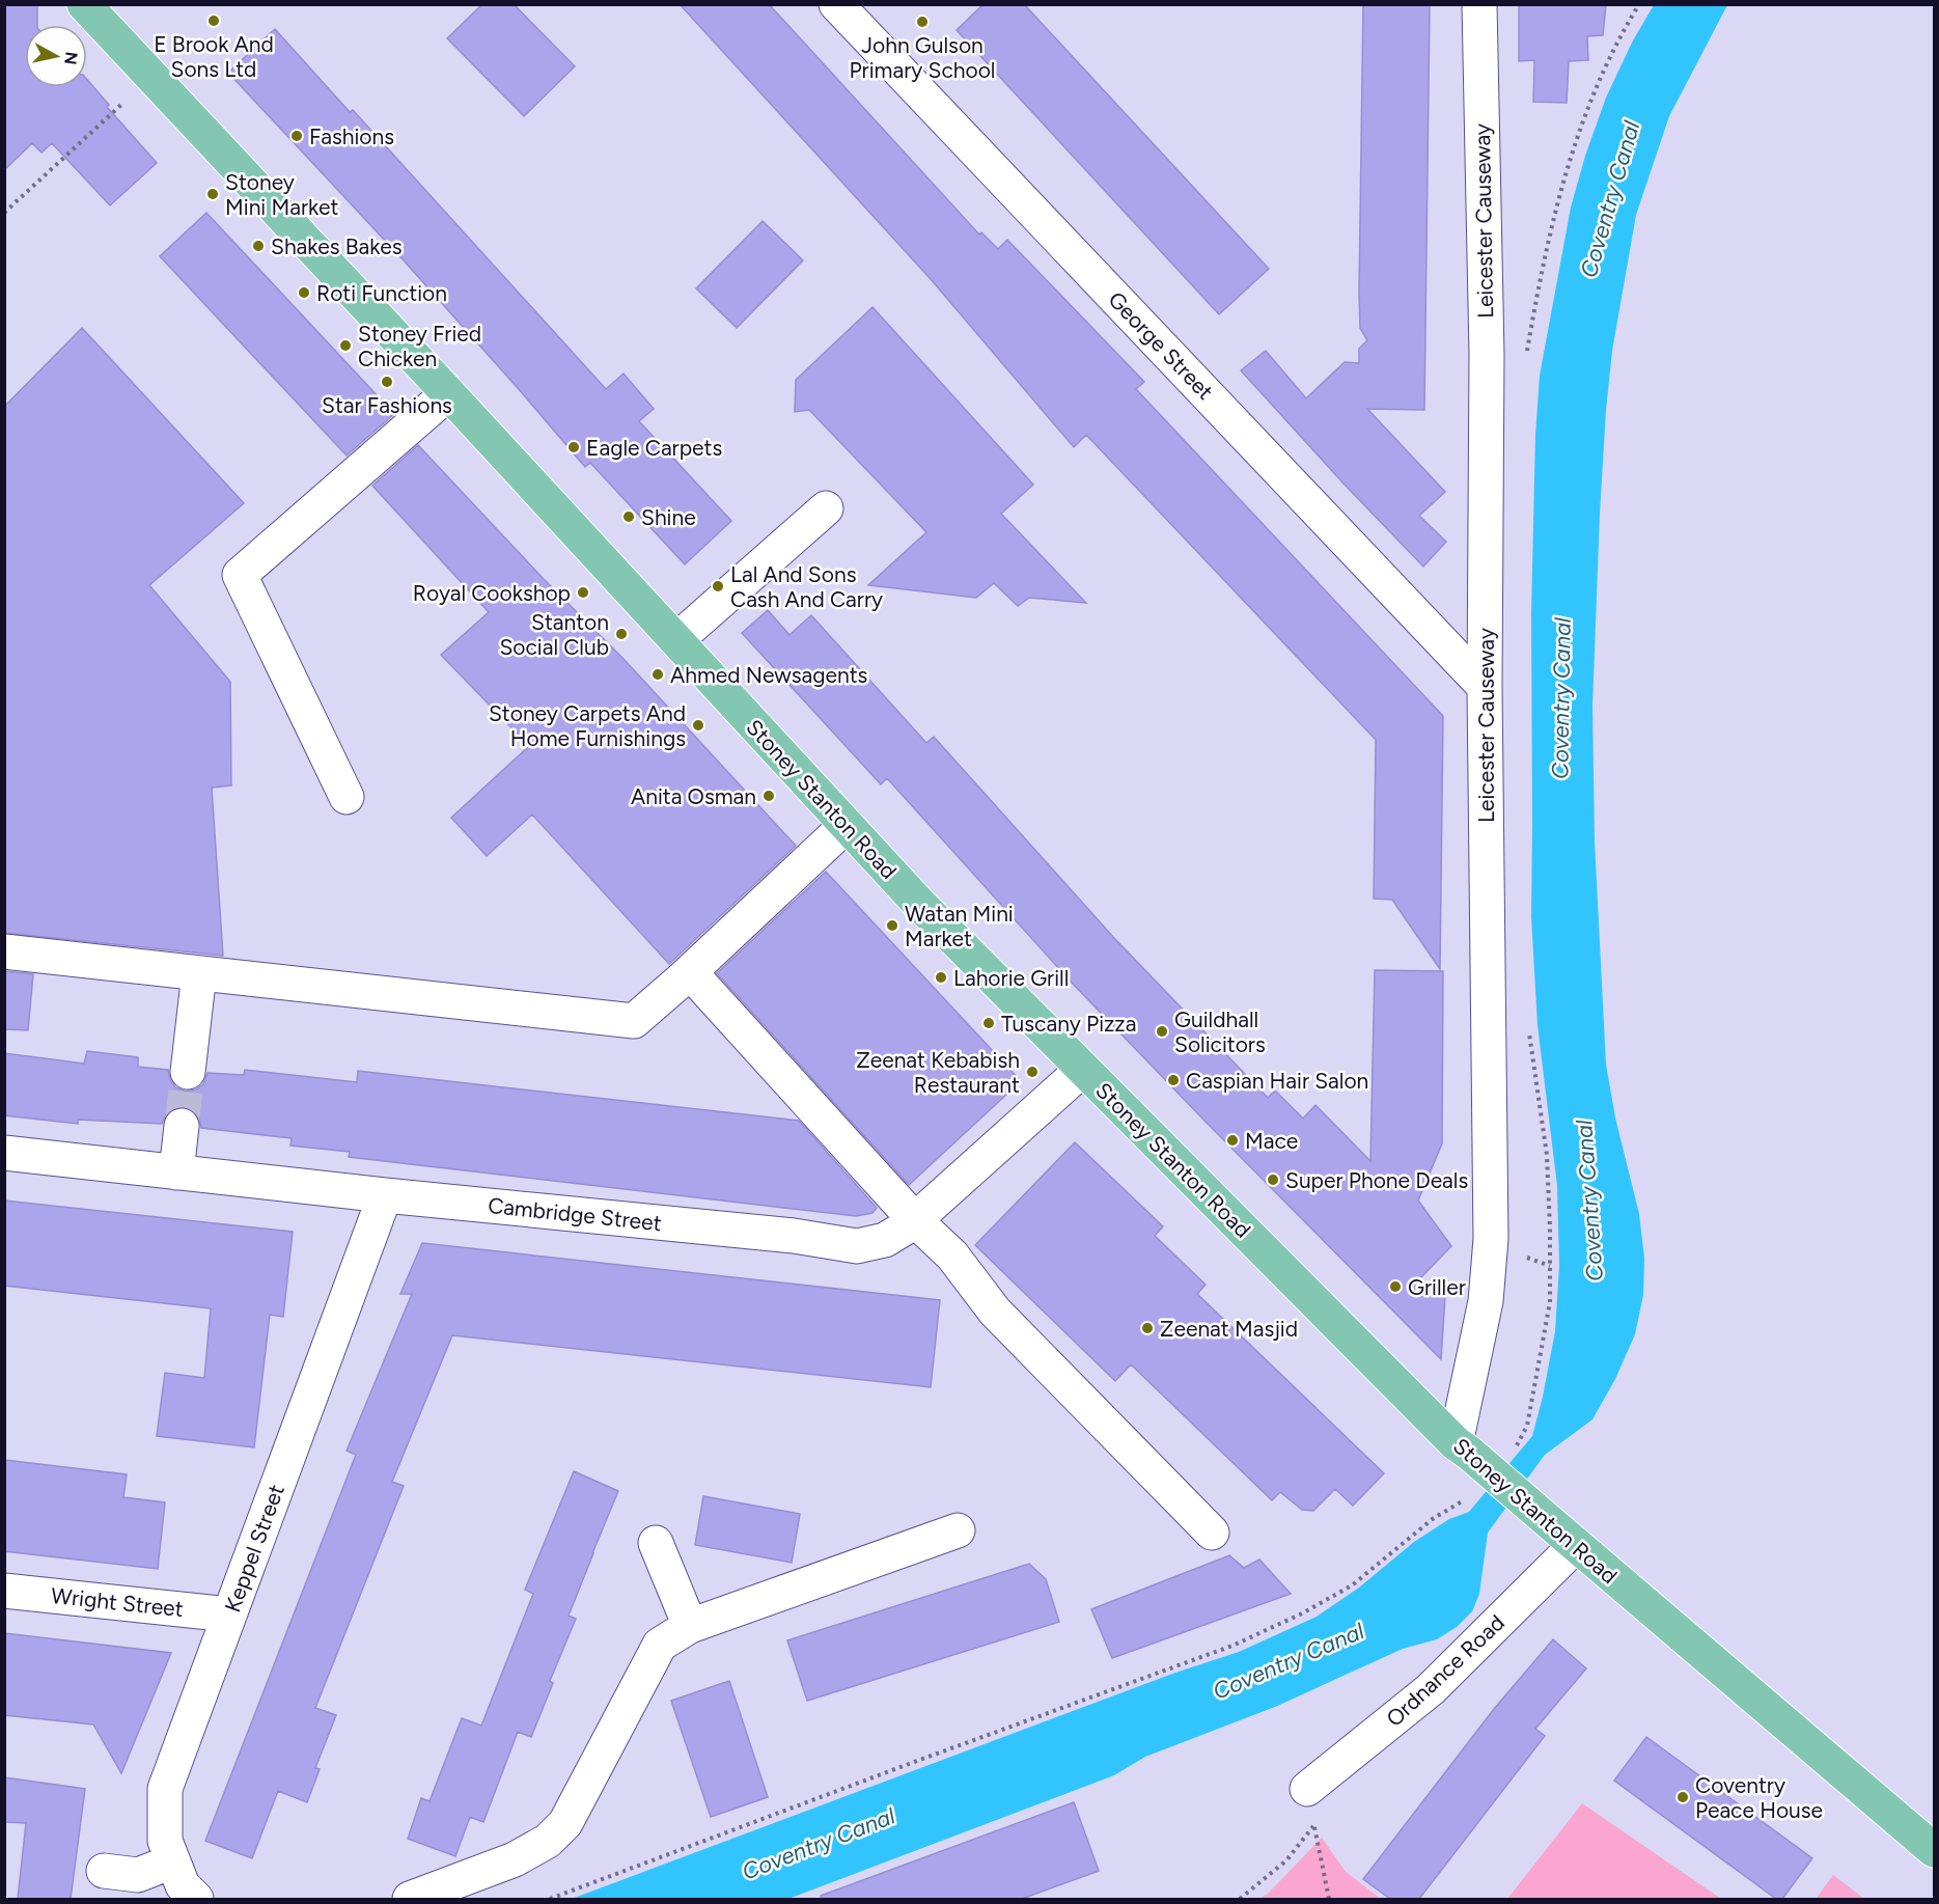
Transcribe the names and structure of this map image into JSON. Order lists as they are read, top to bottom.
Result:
{
  "streets": {
    "main road": ["Stoney Stanton Road"],
    "street": [
      "Leicester Causeway",
      "George Street",
      "Cambridge Street",
      "Keppel Street",
      "Wright Street",
      "Ordnance Road"
    ]
  },
  "crossings": [
    ["Leicester Causeway", "George Street"],
    ["Leicester Causeway", "Stoney Stanton Road"],
    ["Stoney Stanton Road", "Cambridge Street"],
    ["Stoney Stanton Road", "Ordnance Road"],
    ["Cambridge Street", "Keppel Street"],
    ["Keppel Street", "Wright Street"]
  ],
  "water": ["Coventry Canal"],
  "places": [
    "E Brook And Sons Ltd",
    "John Gulson Primary School",
    "Fashions",
    "Stoney Mini Market",
    "Shakes Bakes",
    "Roti Function",
    "Stoney Fried Chicken",
    "Star Fashions",
    "Eagle Carpets",
    "Shine",
    "Lal And Sons Cash And Carry",
    "Royal Cookshop",
    "Stanton Social Club",
    "Ahmed Newsagents",
    "Stoney Carpets And Home Furnishings",
    "Anita Osman",
    "Watan Mini Market",
    "Lahorie Grill",
    "Tuscany Pizza",
    "Guildhall Solicitors",
    "Zeenat Kebabish Restaurant",
    "Caspian Hair Salon",
    "Mace",
    "Super Phone Deals",
    "Griller",
    "Zeenat Masjid",
    "Coventry Peace House"
  ],
  "north": "right"
}
